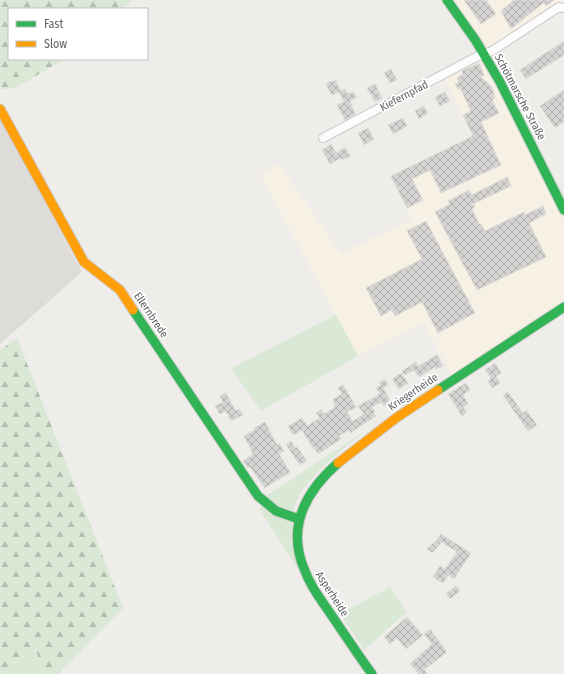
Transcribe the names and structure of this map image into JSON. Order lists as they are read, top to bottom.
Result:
{
  "streets": {
    "street": [
      "Kiefernpfad",
      "Schötmarsche Straße",
      "Ellernbrede",
      "Kriegerheide",
      "Asperheide"
    ]
  },
  "crossings": [
    ["Kiefernpfad", "Schötmarsche Straße"],
    ["Ellernbrede", "Kriegerheide"],
    ["Ellernbrede", "Asperheide"],
    ["Kriegerheide", "Asperheide"]
  ],
  "legend": ["Fast", "Slow"]
}
